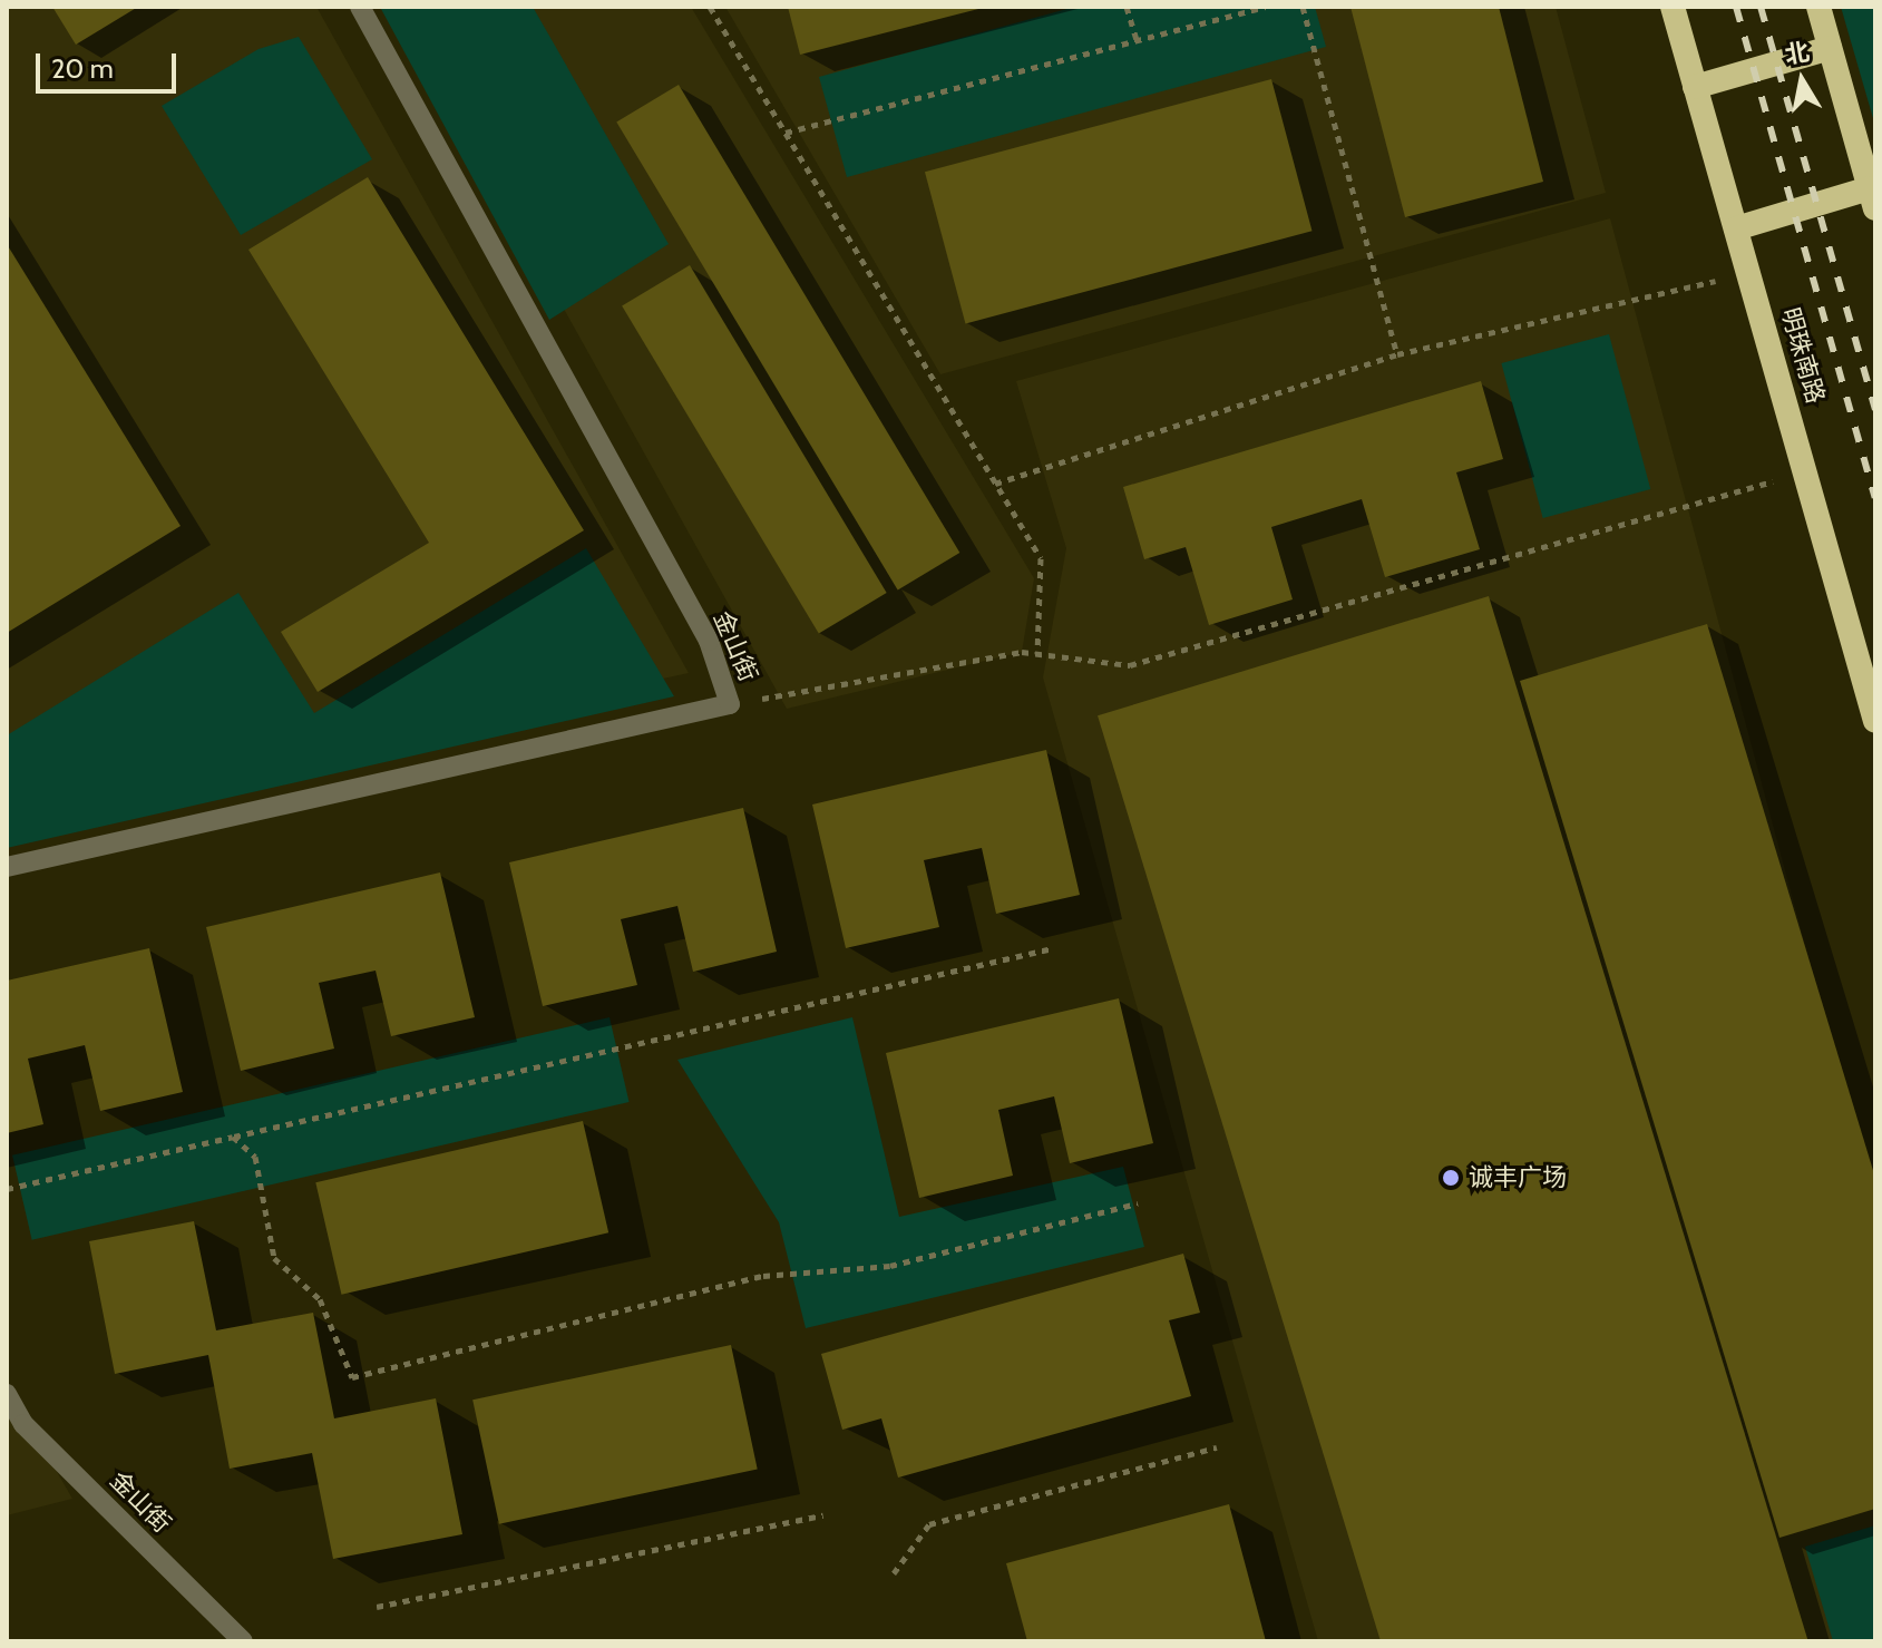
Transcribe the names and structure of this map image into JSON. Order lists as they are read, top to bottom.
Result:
{
  "streets": {
    "highway": ["明珠南路"],
    "lane": ["金山街"]
  },
  "places": ["诚丰广场"],
  "scale_bar": "20 m",
  "north": "top"
}
